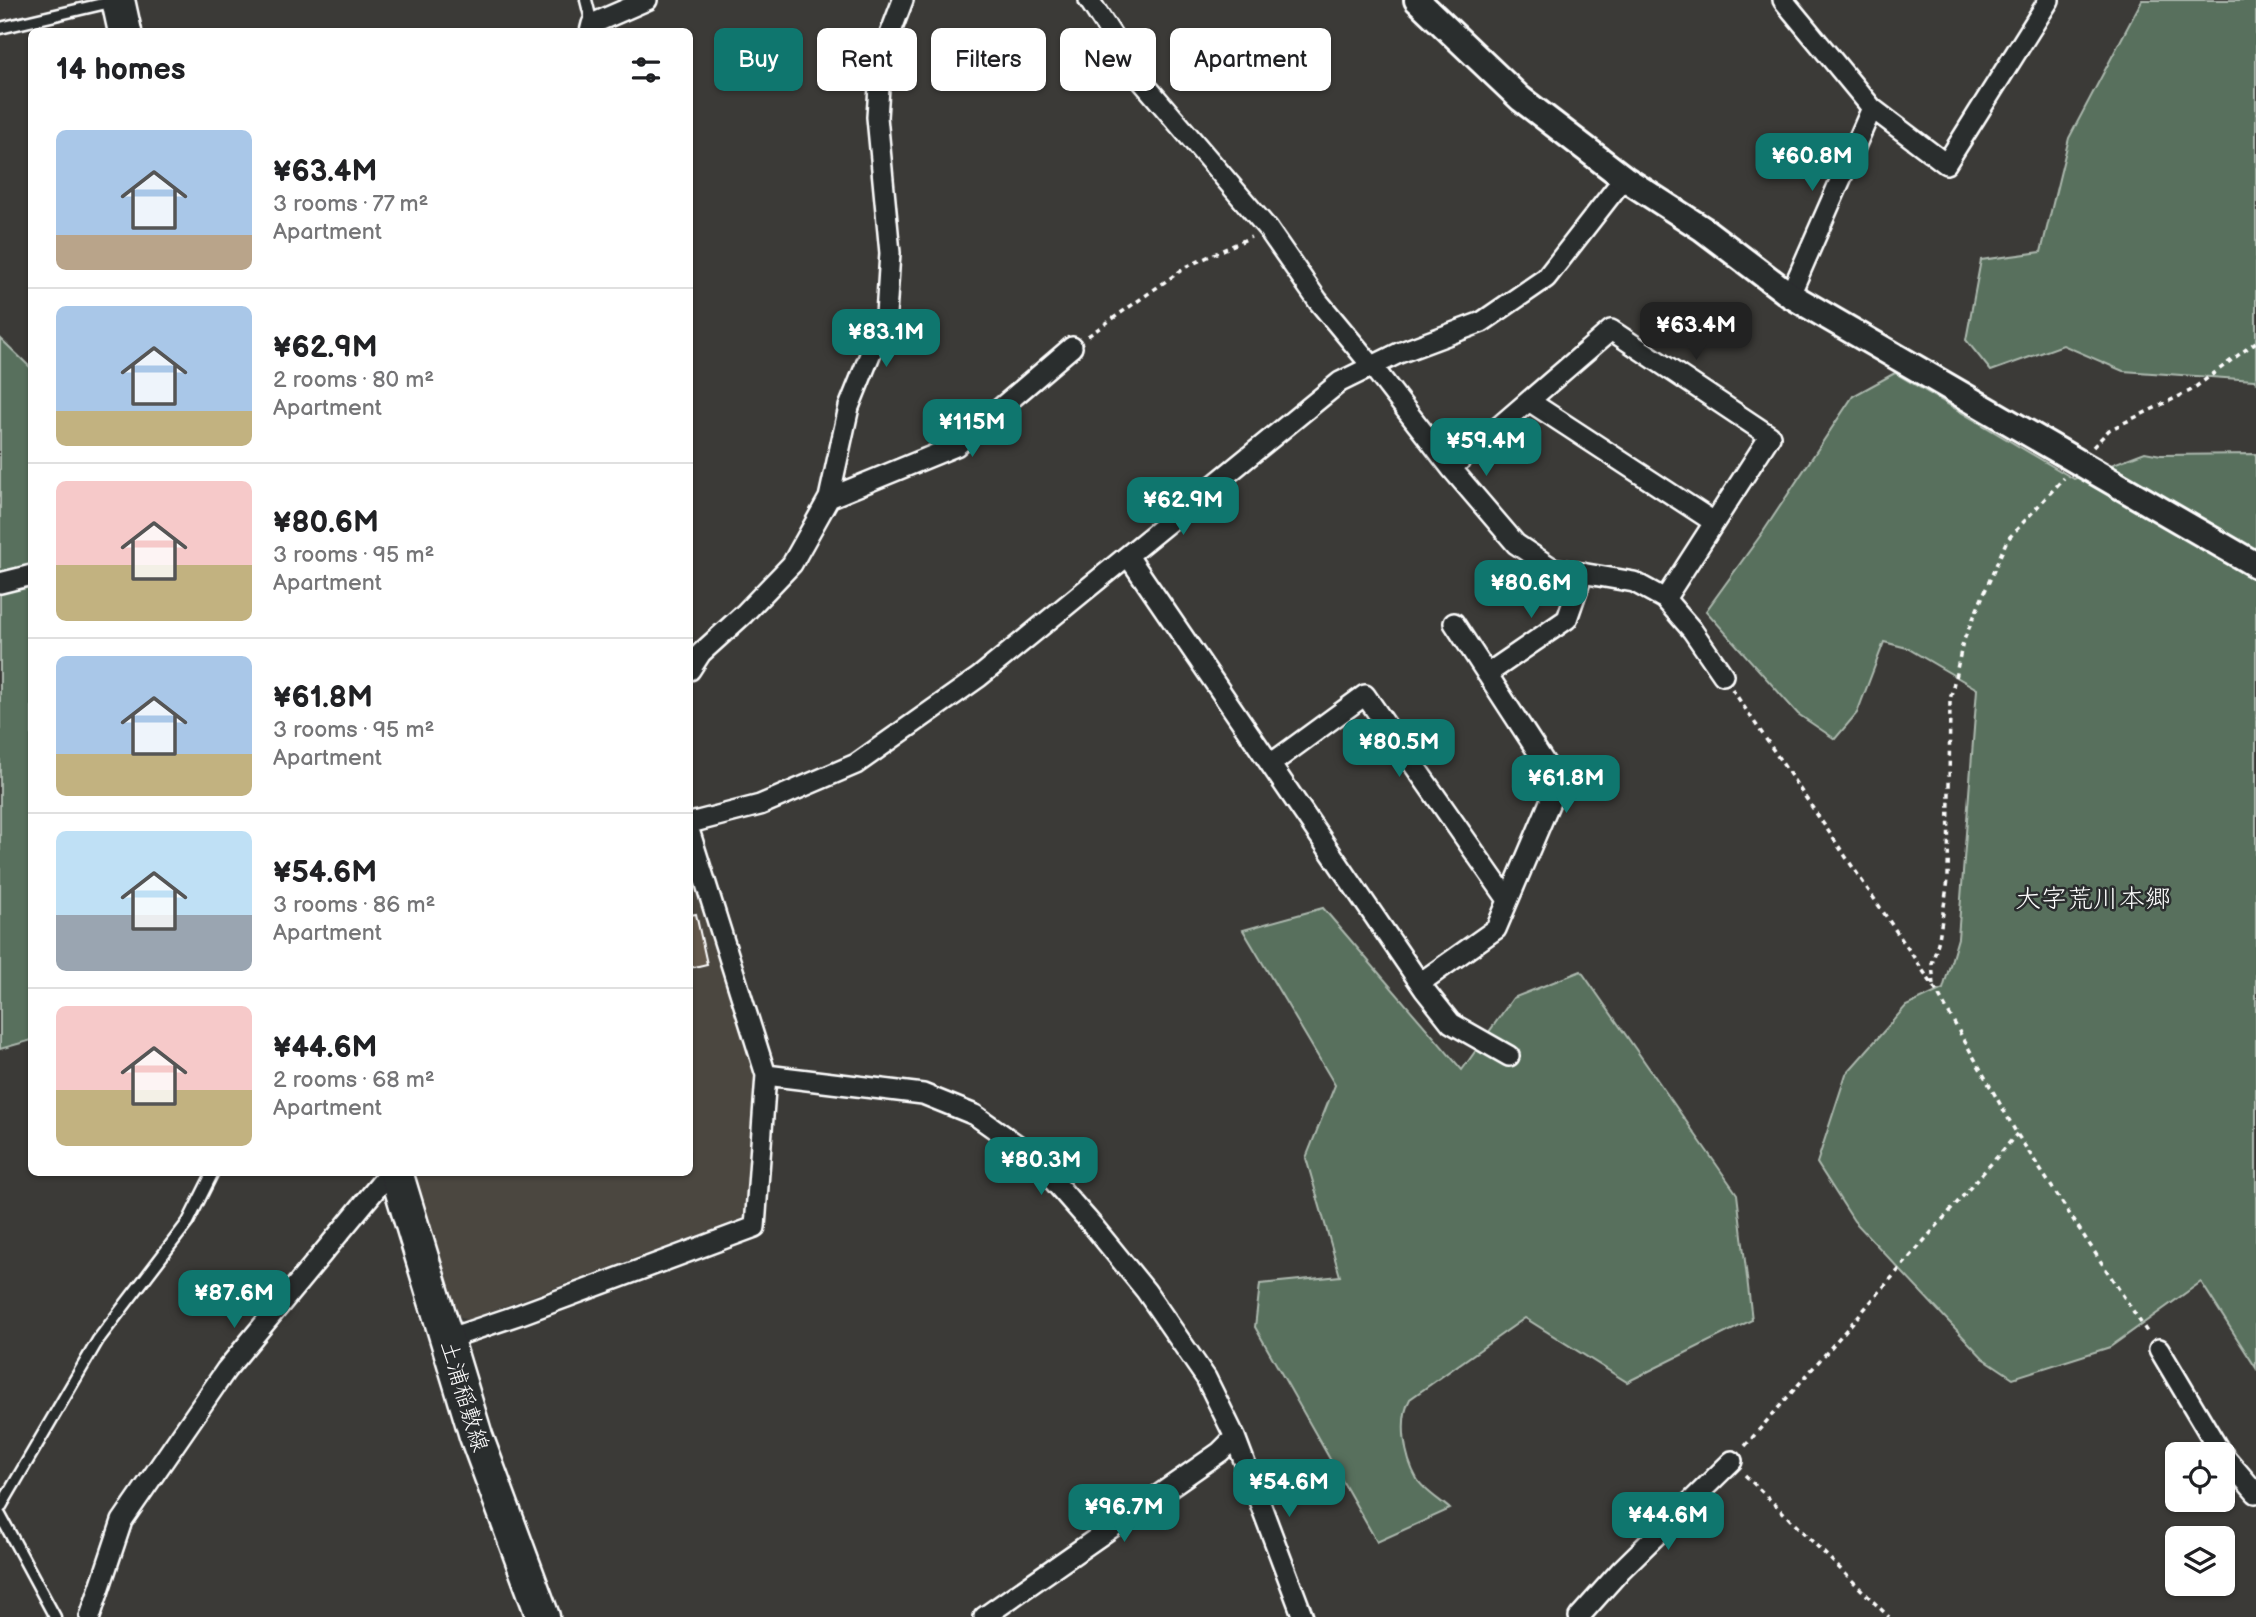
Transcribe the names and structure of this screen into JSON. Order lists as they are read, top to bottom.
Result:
{
  "streets": {
    "main road": ["土浦稲敷線"]
  },
  "districts": ["大字荒川本郷"],
  "page": {
    "chip": [
      "Buy",
      "Rent",
      "Filters",
      "New",
      "Apartment"
    ],
    "heading": "14 homes",
    "list": [
      {
        "name": "¥63.4M",
        "note": "3 rooms · 77 m² · Apartment"
      },
      {
        "name": "¥62.9M",
        "note": "2 rooms · 80 m² · Apartment"
      },
      {
        "name": "¥80.6M",
        "note": "3 rooms · 95 m² · Apartment"
      },
      {
        "name": "¥61.8M",
        "note": "3 rooms · 95 m² · Apartment"
      },
      {
        "name": "¥54.6M",
        "note": "3 rooms · 86 m² · Apartment"
      },
      {
        "name": "¥44.6M",
        "note": "2 rooms · 68 m² · Apartment"
      }
    ],
    "price": [
      "¥60.8M",
      "¥63.4M",
      "¥83.1M",
      "¥115M",
      "¥59.4M",
      "¥62.9M",
      "¥80.6M",
      "¥80.5M",
      "¥61.8M",
      "¥80.3M",
      "¥87.6M",
      "¥54.6M",
      "¥96.7M",
      "¥44.6M"
    ]
  }
}
